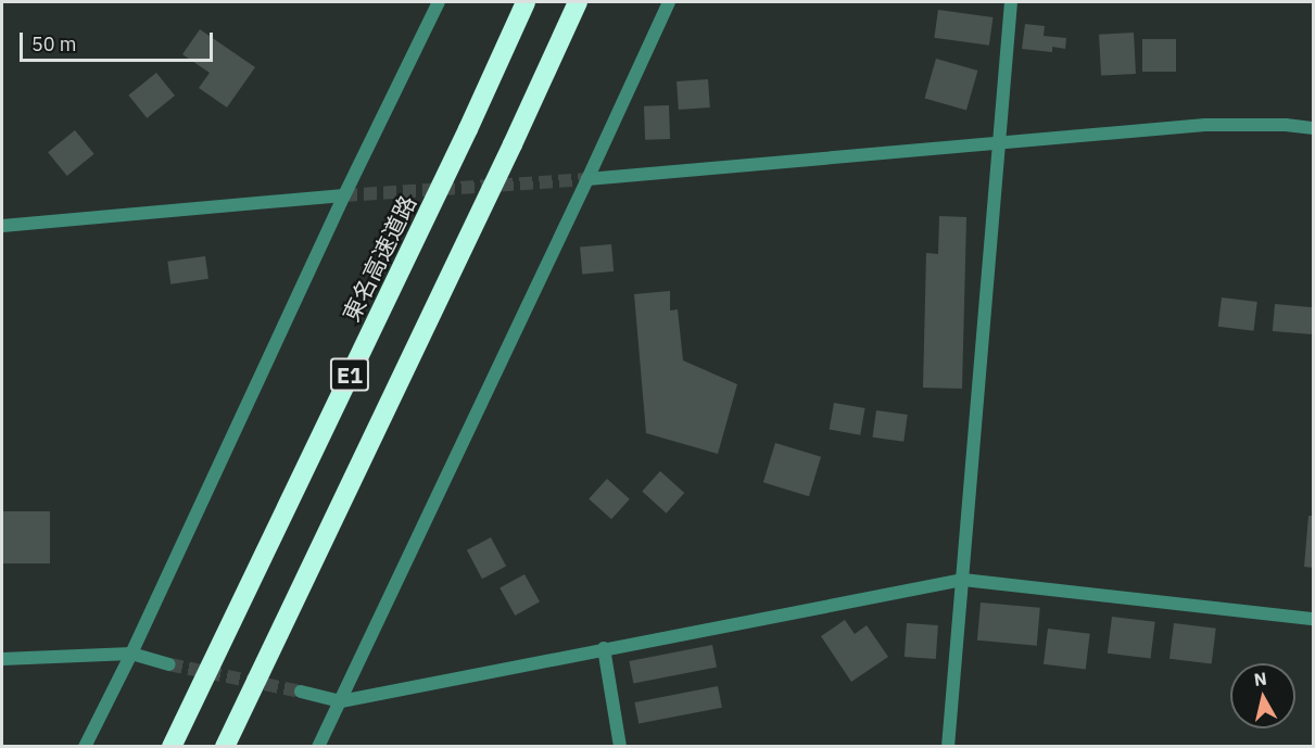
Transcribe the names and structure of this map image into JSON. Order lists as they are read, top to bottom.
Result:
{
  "streets": {
    "highway": ["東名高速道路", "E1"]
  },
  "scale_bar": "50 m",
  "north": "top"
}
